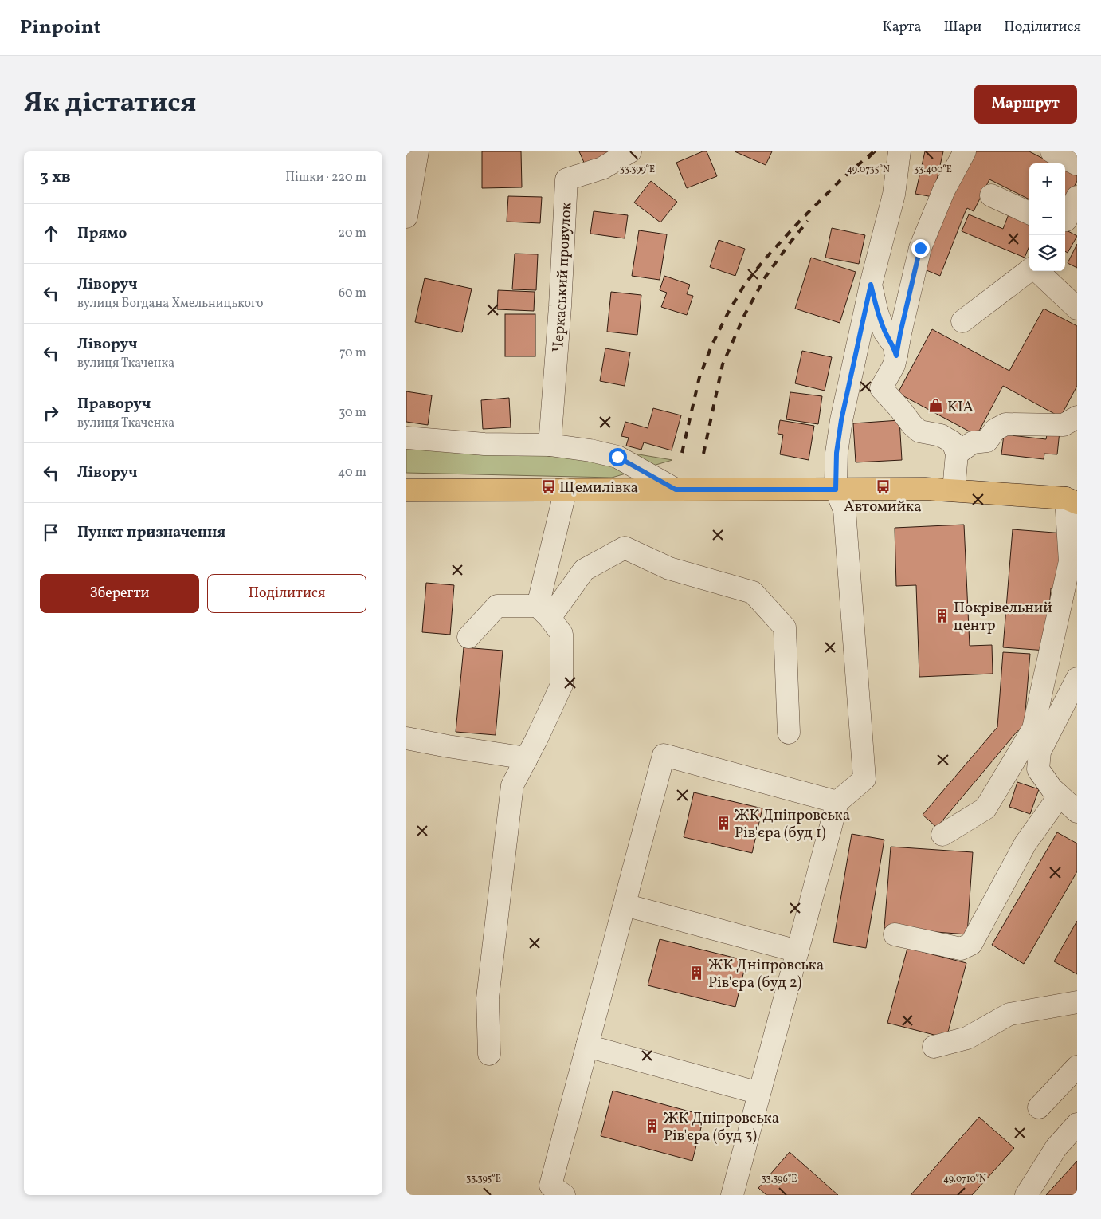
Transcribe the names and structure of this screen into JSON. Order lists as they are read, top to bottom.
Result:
{
  "streets": {
    "street": ["Черкаський провулок"]
  },
  "places": {
    "shop": ["KIA"],
    "bus stop": ["Щемилівка", "Автомийка"],
    "building": [
      "Покрівельний центр",
      "ЖК Дніпровська Рів'єра (буд 1)",
      "ЖК Дніпровська Рів'єра (буд 2)",
      "ЖК Дніпровська Рів'єра (буд 3)"
    ]
  },
  "page": {
    "header": "Pinpoint",
    "nav": ["Карта", "Шари", "Поділитися"],
    "title": "Як дістатися",
    "buttons": [
      "Маршрут",
      ["Зберегти", "Поділитися"]
    ],
    "heading": ["3 хв", "Пішки · 220 m"],
    "map_buttons": ["+", "−"],
    "list": [
      ["Прямо", "20 m"],
      ["Ліворуч", "вулиця Богдана Хмельницького", "60 m"],
      ["Ліворуч", "вулиця Ткаченка", "70 m"],
      ["Праворуч", "вулиця Ткаченка", "30 m"],
      ["Ліворуч", "40 m"],
      "Пункт призначення"
    ]
  },
  "coordinates": [
    "33.399°E",
    "33.400°E",
    "49.0735°N",
    "33.395°E",
    "33.396°E",
    "49.0710°N"
  ]
}
